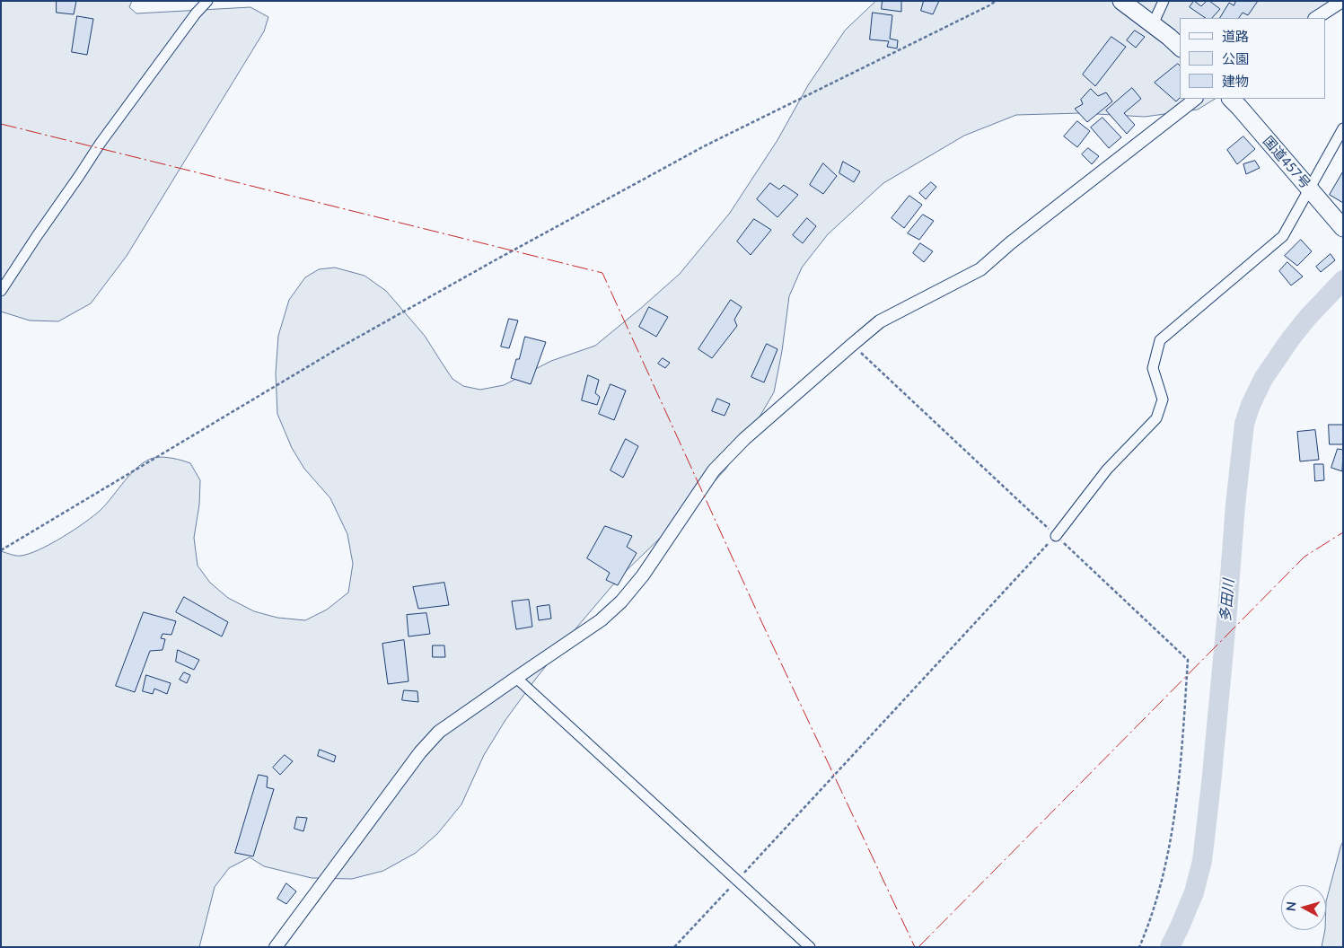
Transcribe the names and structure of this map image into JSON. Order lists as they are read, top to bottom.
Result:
{
  "streets": {
    "highway": ["国道457号"]
  },
  "water": ["多田川"],
  "legend": ["道路", "公園", "建物"],
  "north": "left"
}
